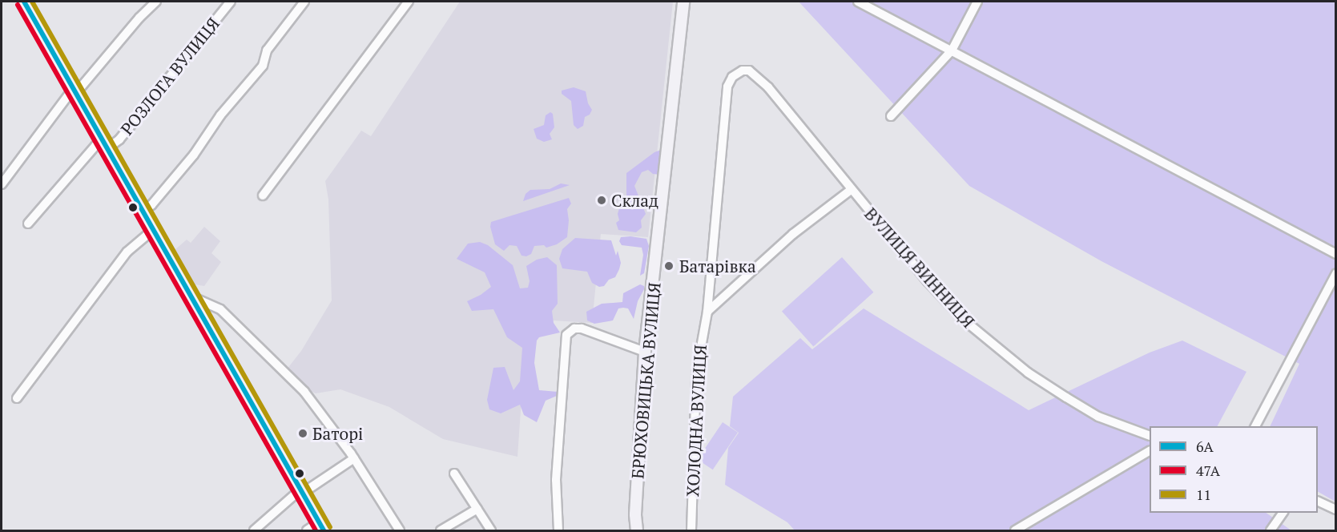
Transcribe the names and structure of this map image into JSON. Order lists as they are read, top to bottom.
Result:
{
  "streets": {
    "main road": ["БРЮХОВИЦЬКА ВУЛИЦЯ"],
    "street": ["РОЗЛОГА ВУЛИЦЯ", "ВУЛИЦЯ ВИННИЦЯ", "ХОЛОДНА ВУЛИЦЯ"]
  },
  "crossings": [
    ["ВУЛИЦЯ ВИННИЦЯ", "ХОЛОДНА ВУЛИЦЯ"]
  ],
  "places": ["Склад", "Батарівка", "Баторі"],
  "lines": ["transit line 6А", "transit line 11", "transit line 47А"],
  "legend": ["6А", "47А", "11"]
}
